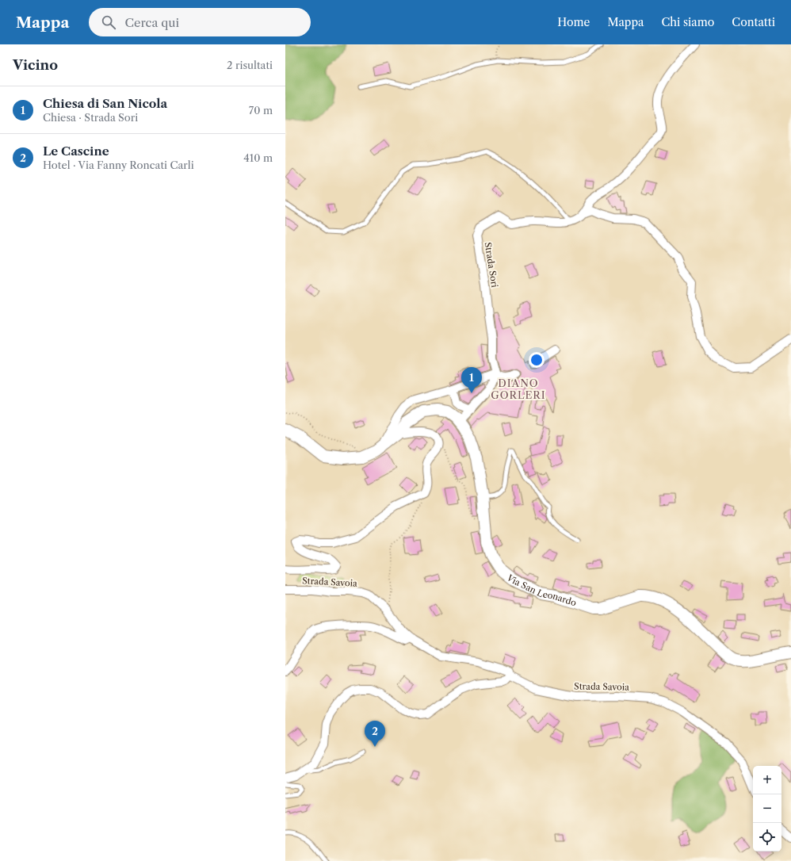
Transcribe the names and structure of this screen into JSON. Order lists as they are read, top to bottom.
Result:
{
  "streets": {
    "main road": ["Via San Leonardo"],
    "street": ["Strada Sori", "Strada Savoia"]
  },
  "districts": ["DIANO GORLERI"],
  "page": {
    "header": "Mappa",
    "search": "Cerca qui",
    "nav": [
      "Home",
      "Mappa",
      "Chi siamo",
      "Contatti"
    ],
    "heading": ["Vicino", "2 risultati"],
    "list": [
      {
        "mark": "1",
        "name": "Chiesa di San Nicola",
        "note": "Chiesa · Strada Sori",
        "value": "70 m"
      },
      {
        "mark": "2",
        "name": "Le Cascine",
        "note": "Hotel · Via Fanny Roncati Carli",
        "value": "410 m"
      }
    ],
    "pins": ["1", "2"],
    "map_buttons": ["+", "−"]
  }
}
